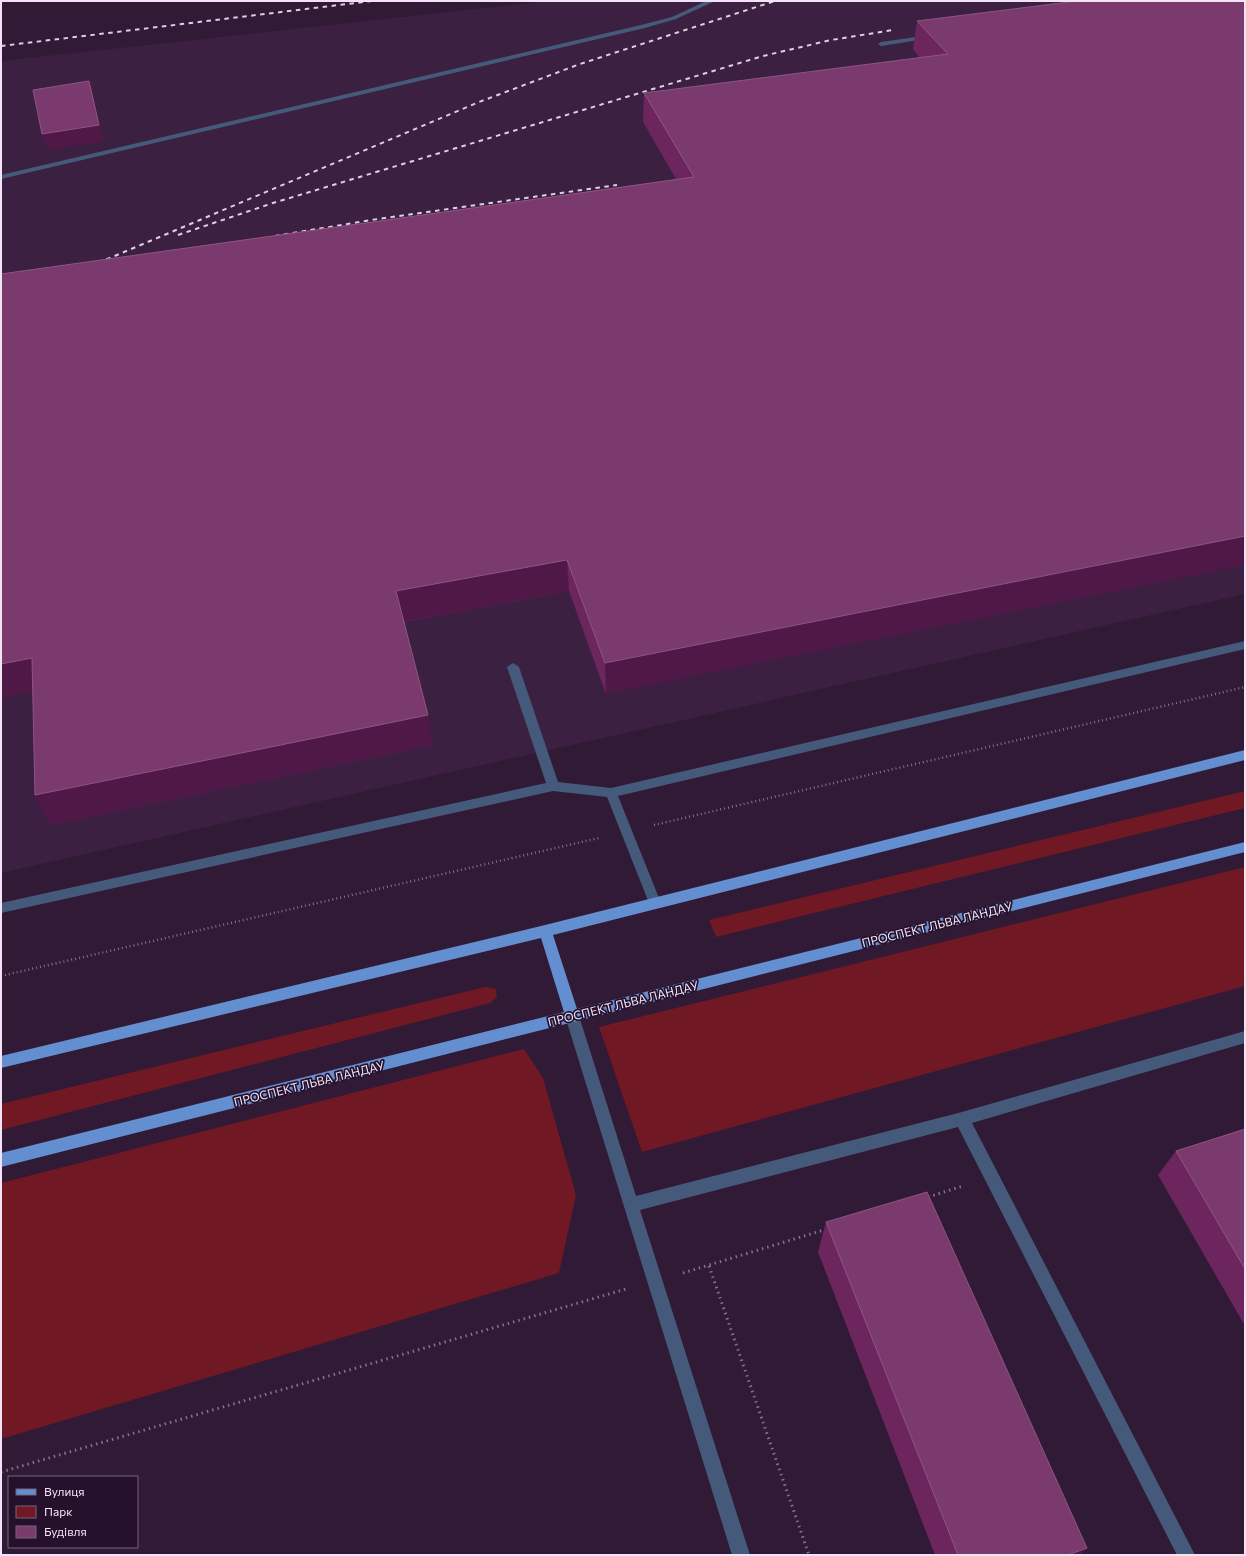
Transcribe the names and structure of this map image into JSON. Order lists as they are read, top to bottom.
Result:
{
  "streets": {
    "main road": ["ПРОСПЕКТ ЛЬВА ЛАНДАУ"]
  },
  "legend": ["Вулиця", "Парк", "Будівля"]
}
